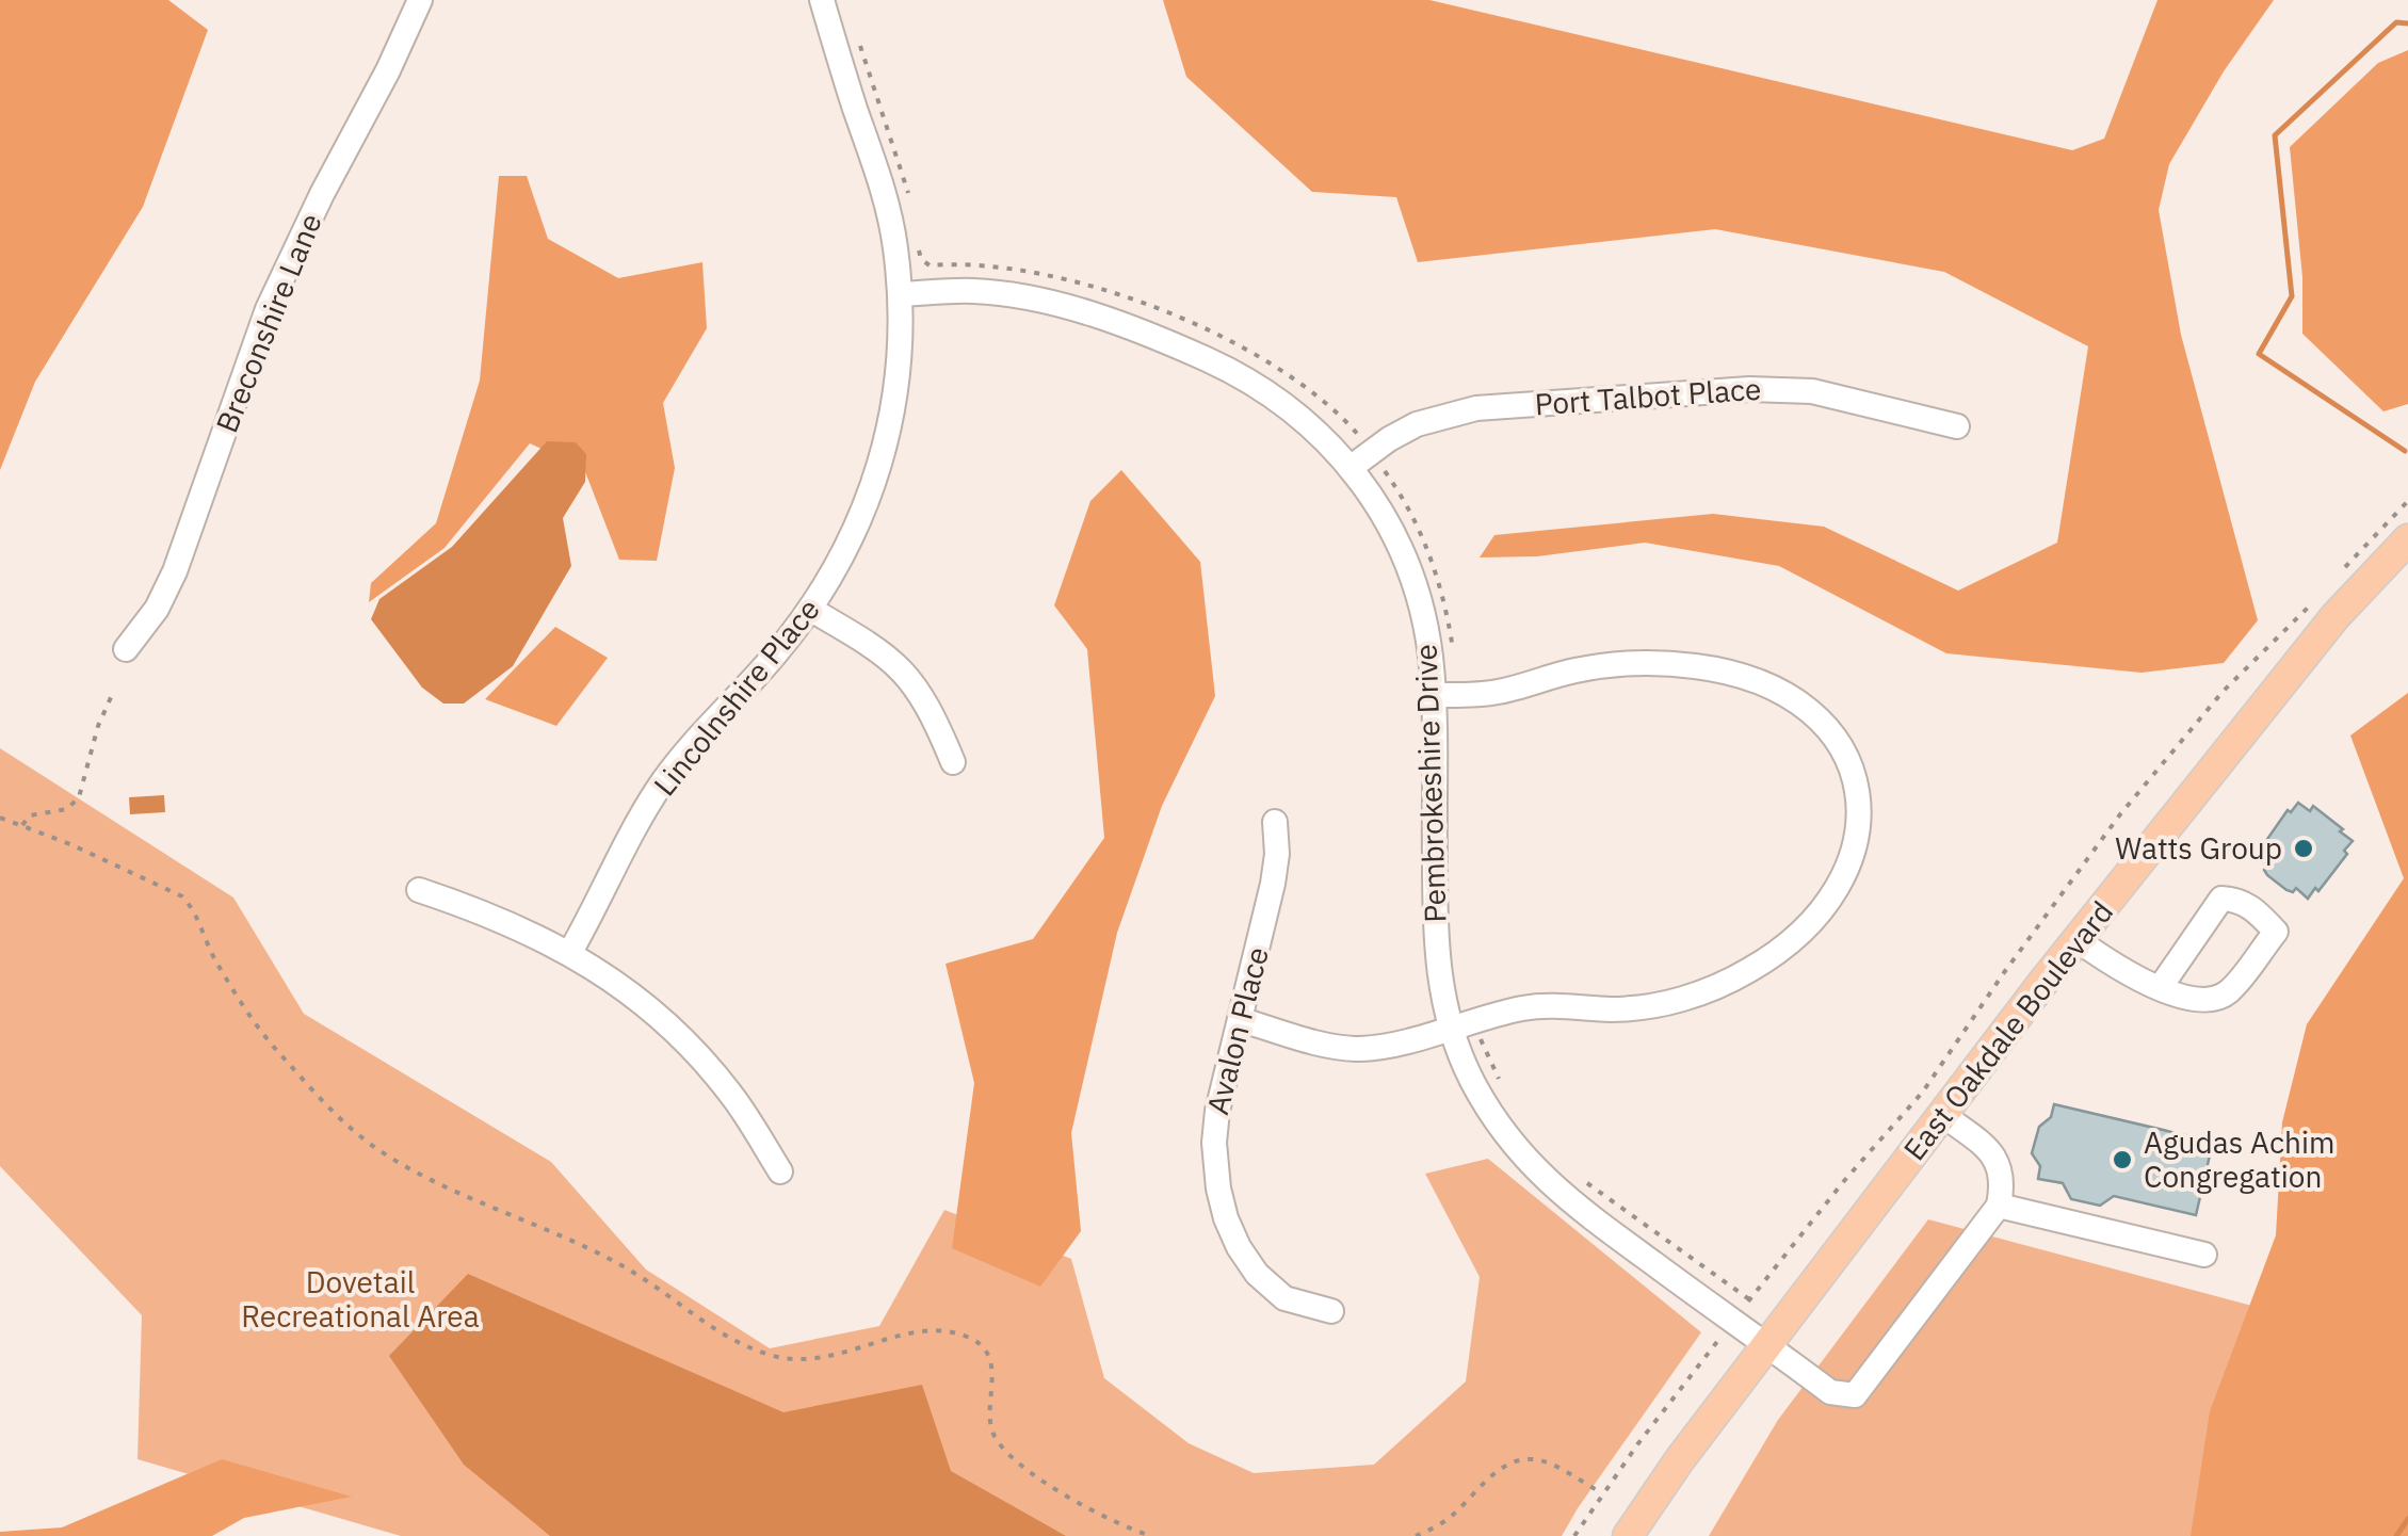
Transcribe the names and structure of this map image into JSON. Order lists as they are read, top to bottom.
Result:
{
  "streets": {
    "main road": ["East Oakdale Boulevard"],
    "street": [
      "Breconshire Lane",
      "Port Talbot Place",
      "Lincolnshire Place",
      "Pembrokeshire Drive",
      "Avalon Place"
    ]
  },
  "crossings": [
    ["Port Talbot Place", "Pembrokeshire Drive"],
    ["Lincolnshire Place", "Pembrokeshire Drive"],
    ["Pembrokeshire Drive", "East Oakdale Boulevard"]
  ],
  "parks": ["Dovetail Recreational Area"],
  "places": ["Watts Group", "Agudas Achim Congregation"]
}
